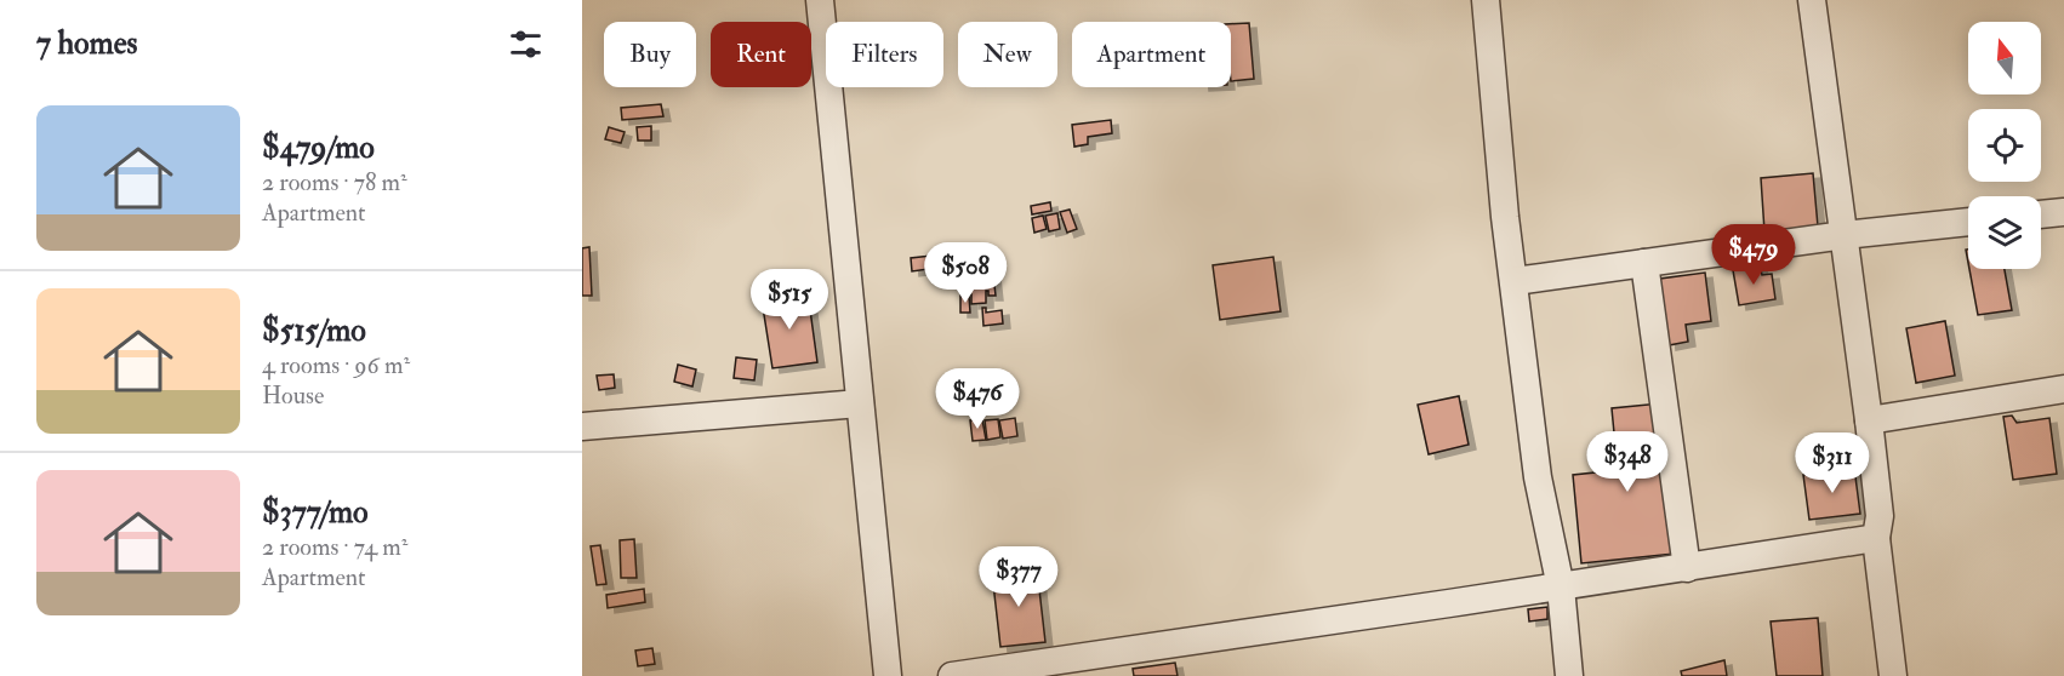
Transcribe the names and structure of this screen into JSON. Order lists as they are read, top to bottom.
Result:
{
  "north": "top",
  "page": {
    "heading": "7 homes",
    "chip": [
      "Buy",
      "Rent",
      "Filters",
      "New",
      "Apartment"
    ],
    "list": [
      {
        "name": "$479/mo",
        "note": "2 rooms · 78 m² · Apartment"
      },
      {
        "name": "$515/mo",
        "note": "4 rooms · 96 m² · House"
      },
      {
        "name": "$377/mo",
        "note": "2 rooms · 74 m² · Apartment"
      }
    ],
    "price": [
      "$479",
      "$508",
      "$515",
      "$476",
      "$348",
      "$311",
      "$377"
    ]
  }
}
